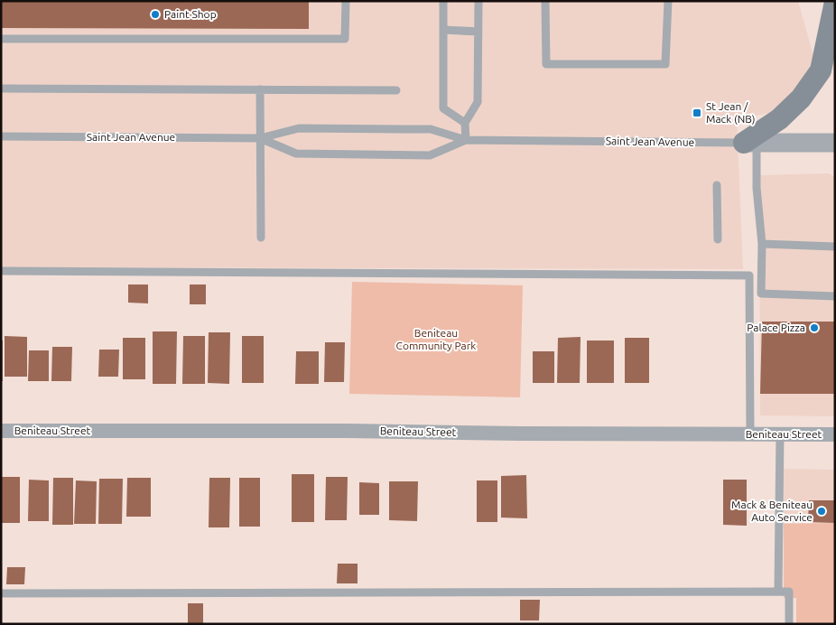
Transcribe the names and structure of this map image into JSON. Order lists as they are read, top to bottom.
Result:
{
  "streets": {
    "street": ["Saint Jean Avenue", "Beniteau Street"]
  },
  "parks": ["Beniteau Community Park"],
  "places": {
    "other": ["Paint Shop", "Palace Pizza", "Mack & Beniteau Auto Service"],
    "transit": ["St Jean / Mack (NB)"]
  }
}
